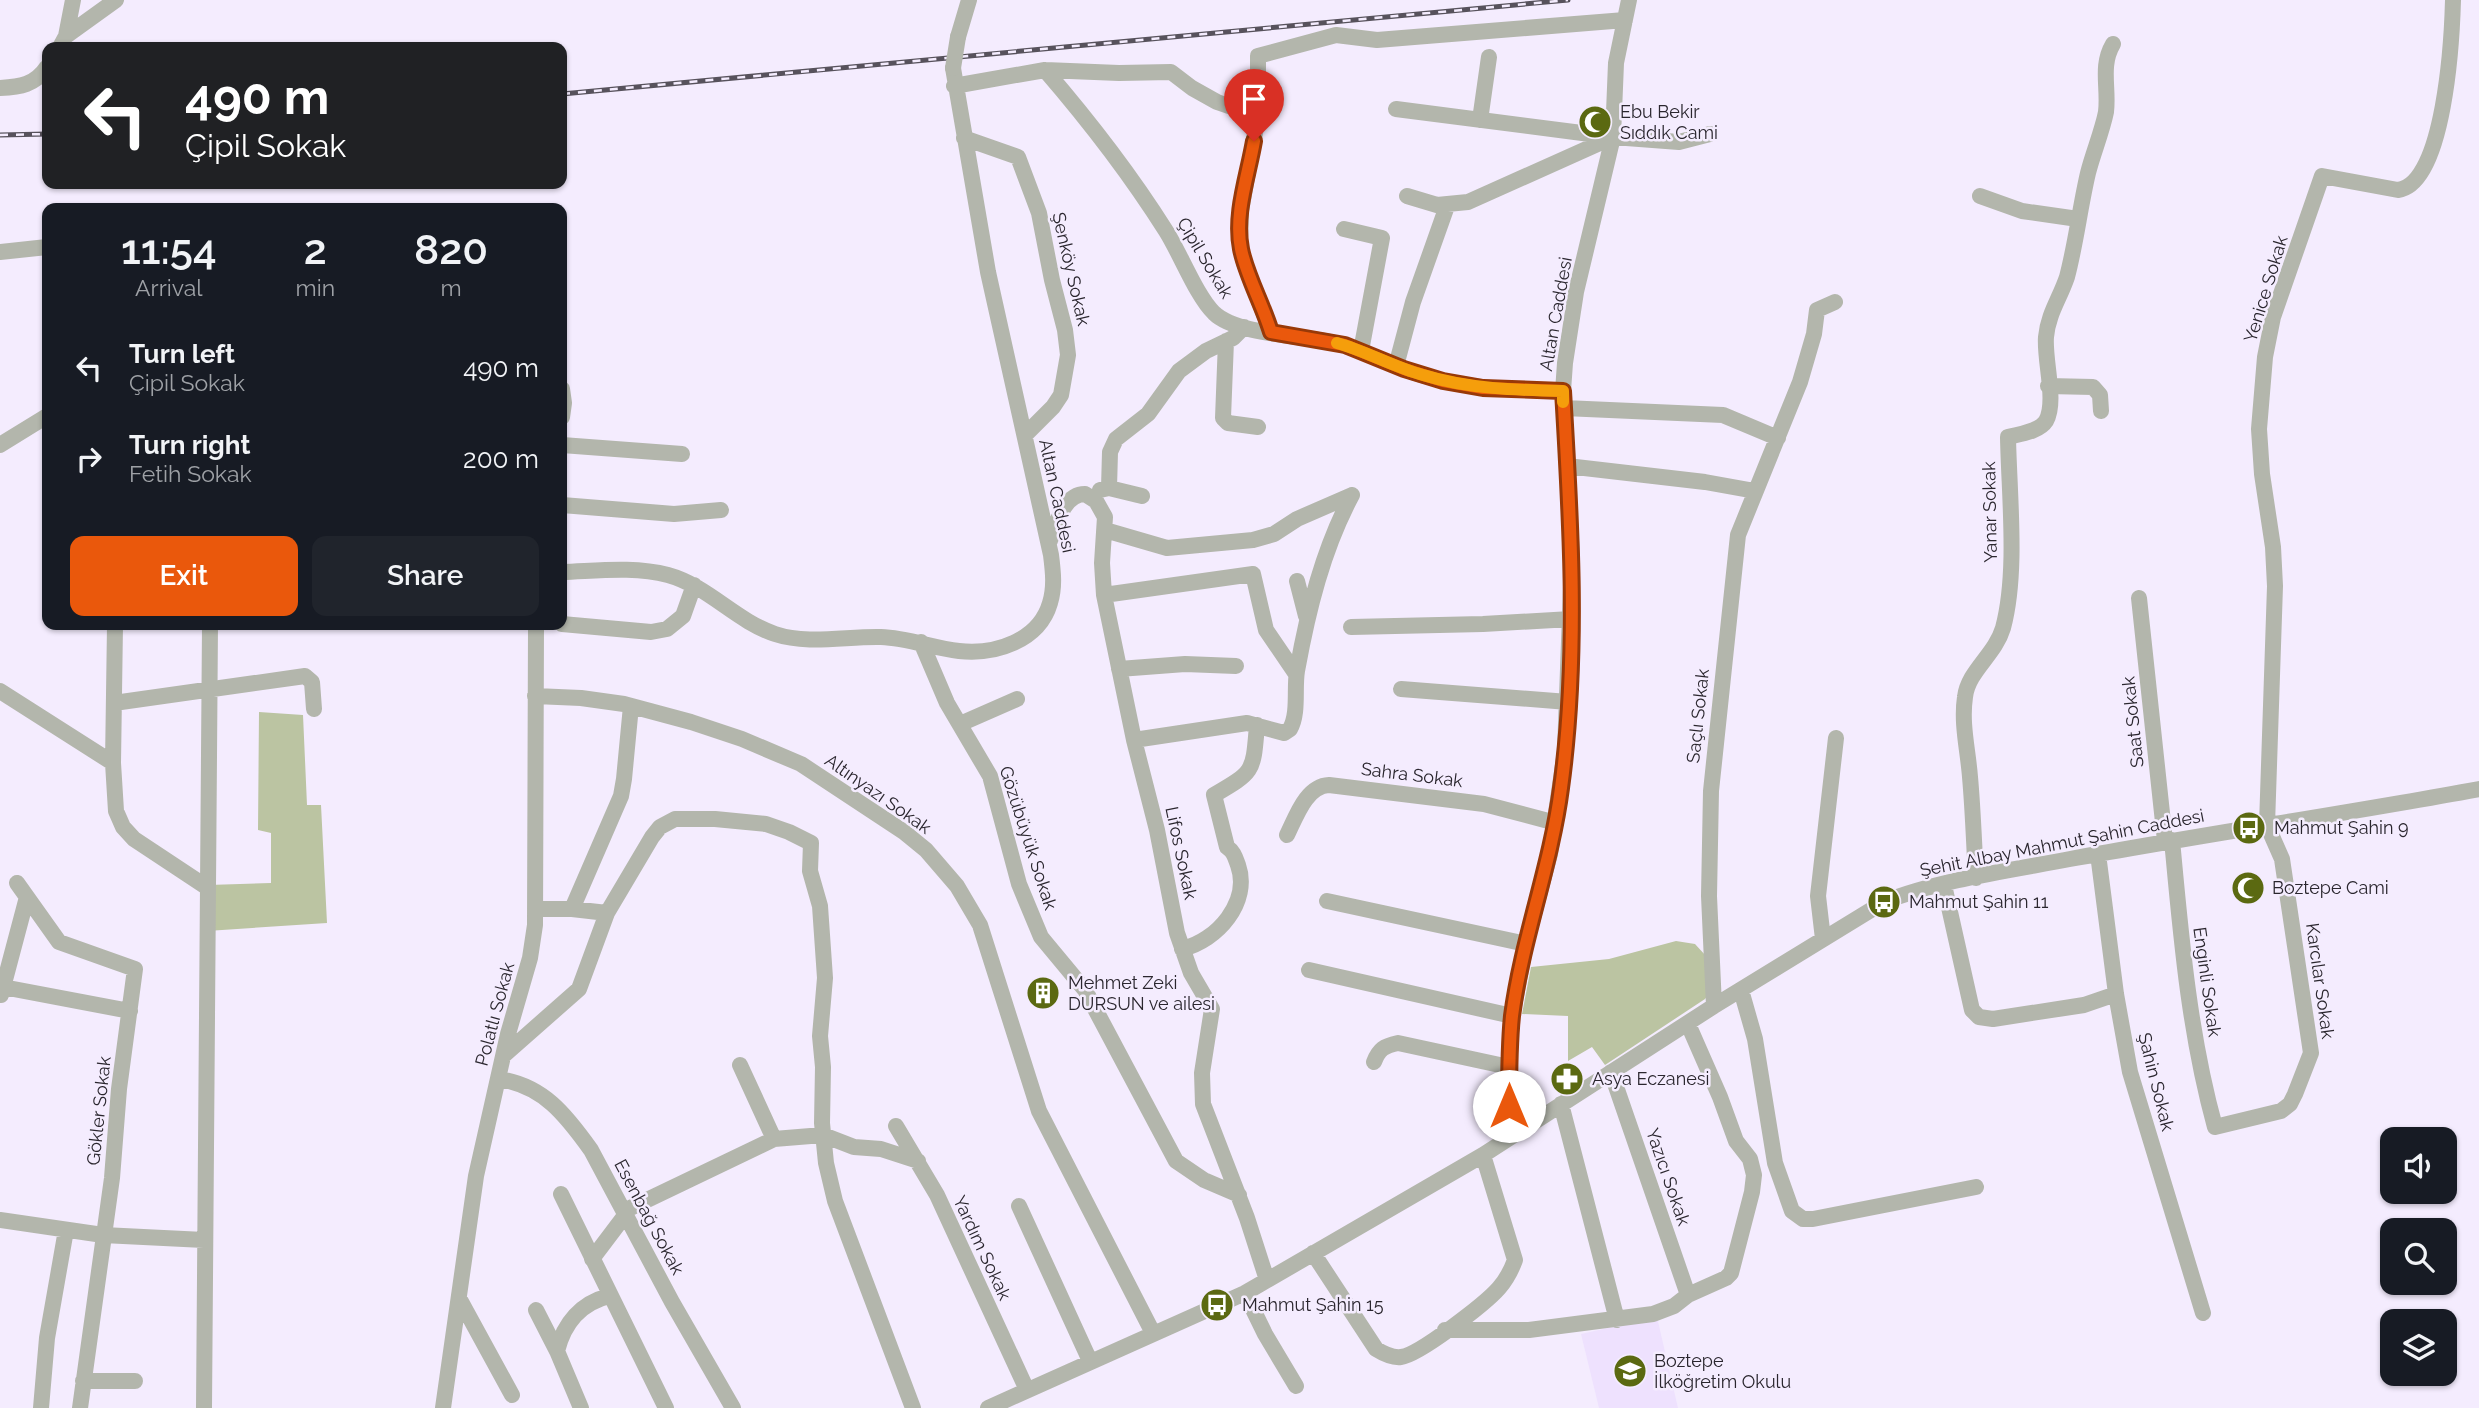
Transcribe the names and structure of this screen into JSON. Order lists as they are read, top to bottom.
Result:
{
  "streets": {
    "street": [
      "Çipil Sokak",
      "Şenköy Sokak",
      "Yenice Sokak",
      "Altan Caddesi",
      "Yanar Sokak",
      "Saçlı Sokak",
      "Saat Sokak",
      "Sahra Sokak",
      "Altınyazı Sokak",
      "Gözübüyük Sokak",
      "Şehit Albay Mahmut Şahin Caddesi",
      "Lifos Sokak",
      "Karcılar Sokak",
      "Enginli Sokak",
      "Polatlı Sokak",
      "Şahin Sokak",
      "Gökler Sokak",
      "Yazıcı Sokak",
      "Esenbağ Sokak",
      "Yardım Sokak"
    ]
  },
  "crossings": [
    ["Çipil Sokak", "Altan Caddesi"],
    ["Çipil Sokak", "Saçlı Sokak"],
    ["Şenköy Sokak", "Altan Caddesi"],
    ["Yenice Sokak", "Şehit Albay Mahmut Şahin Caddesi"],
    ["Yenice Sokak", "Karcılar Sokak"],
    ["Altan Caddesi", "Sahra Sokak"],
    ["Altan Caddesi", "Gözübüyük Sokak"],
    ["Altan Caddesi", "Şehit Albay Mahmut Şahin Caddesi"],
    ["Yanar Sokak", "Şehit Albay Mahmut Şahin Caddesi"],
    ["Saçlı Sokak", "Şehit Albay Mahmut Şahin Caddesi"],
    ["Saat Sokak", "Şehit Albay Mahmut Şahin Caddesi"],
    ["Saat Sokak", "Enginli Sokak"],
    ["Altınyazı Sokak", "Şehit Albay Mahmut Şahin Caddesi"],
    ["Altınyazı Sokak", "Polatlı Sokak"],
    ["Gözübüyük Sokak", "Lifos Sokak"],
    ["Şehit Albay Mahmut Şahin Caddesi", "Lifos Sokak"],
    ["Şehit Albay Mahmut Şahin Caddesi", "Karcılar Sokak"],
    ["Şehit Albay Mahmut Şahin Caddesi", "Enginli Sokak"],
    ["Şehit Albay Mahmut Şahin Caddesi", "Şahin Sokak"],
    ["Şehit Albay Mahmut Şahin Caddesi", "Yazıcı Sokak"],
    ["Şehit Albay Mahmut Şahin Caddesi", "Yardım Sokak"],
    ["Karcılar Sokak", "Enginli Sokak"],
    ["Polatlı Sokak", "Esenbağ Sokak"]
  ],
  "places": {
    "mosque": ["Ebu Bekir Sıddık Cami", "Boztepe Cami"],
    "bus stop": ["Mahmut Şahin 9", "Mahmut Şahin 11", "Mahmut Şahin 15"],
    "building": ["Mehmet Zeki DURSUN ve ailesi"],
    "pharmacy": ["Asya Eczanesi"],
    "school or university": ["Boztepe İlköğretim Okulu"]
  },
  "page": {
    "turn": ["490 m", "Çipil Sokak"],
    "eta": [
      "11:54",
      "Arrival",
      "2",
      "min",
      "820",
      "m"
    ],
    "list": [
      {
        "name": "Turn left",
        "note": "Çipil Sokak",
        "value": "490 m"
      },
      {
        "name": "Turn right",
        "note": "Fetih Sokak",
        "value": "200 m"
      }
    ],
    "buttons": ["Exit", "Share"]
  }
}
